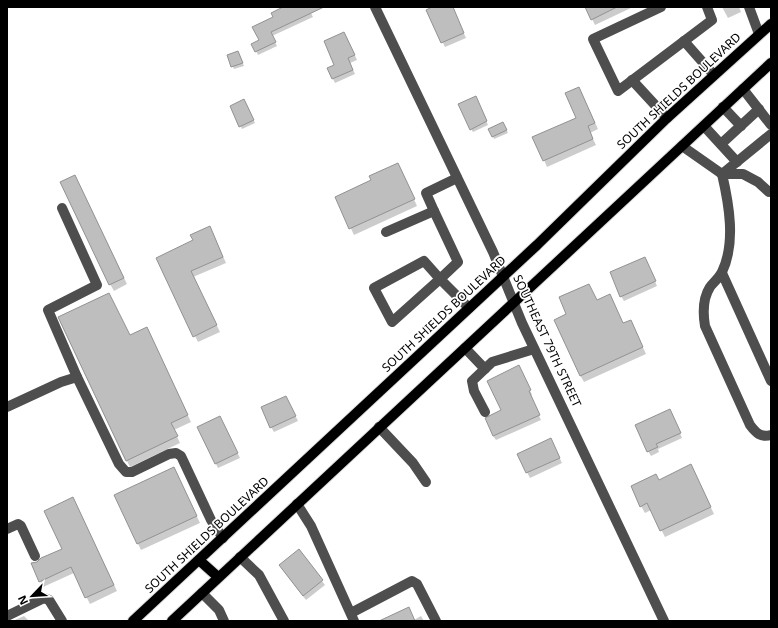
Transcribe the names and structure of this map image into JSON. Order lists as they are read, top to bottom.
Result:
{
  "streets": {
    "main road": ["SOUTH SHIELDS BOULEVARD"],
    "street": ["SOUTHEAST 79TH STREET"]
  },
  "crossings": [
    ["SOUTH SHIELDS BOULEVARD", "SOUTHEAST 79TH STREET"]
  ],
  "north": "bottom left"
}
